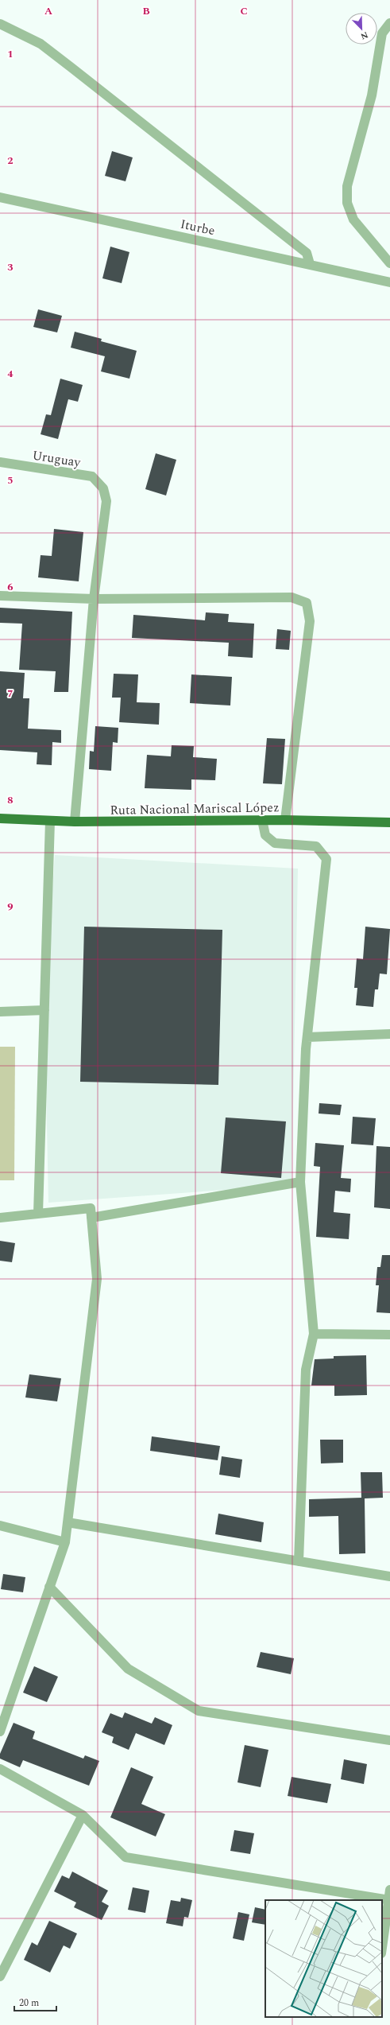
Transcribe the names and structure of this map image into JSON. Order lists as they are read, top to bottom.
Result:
{
  "streets": {
    "highway": ["Ruta Nacional Mariscal López"],
    "street": ["Iturbe", "Uruguay"]
  },
  "scale_bar": "20 m",
  "north": "bottom right",
  "grid": {
    "columns": ["A", "B", "C"],
    "rows": [
      "1",
      "2",
      "3",
      "4",
      "5",
      "6",
      "7",
      "8",
      "9"
    ]
  }
}
